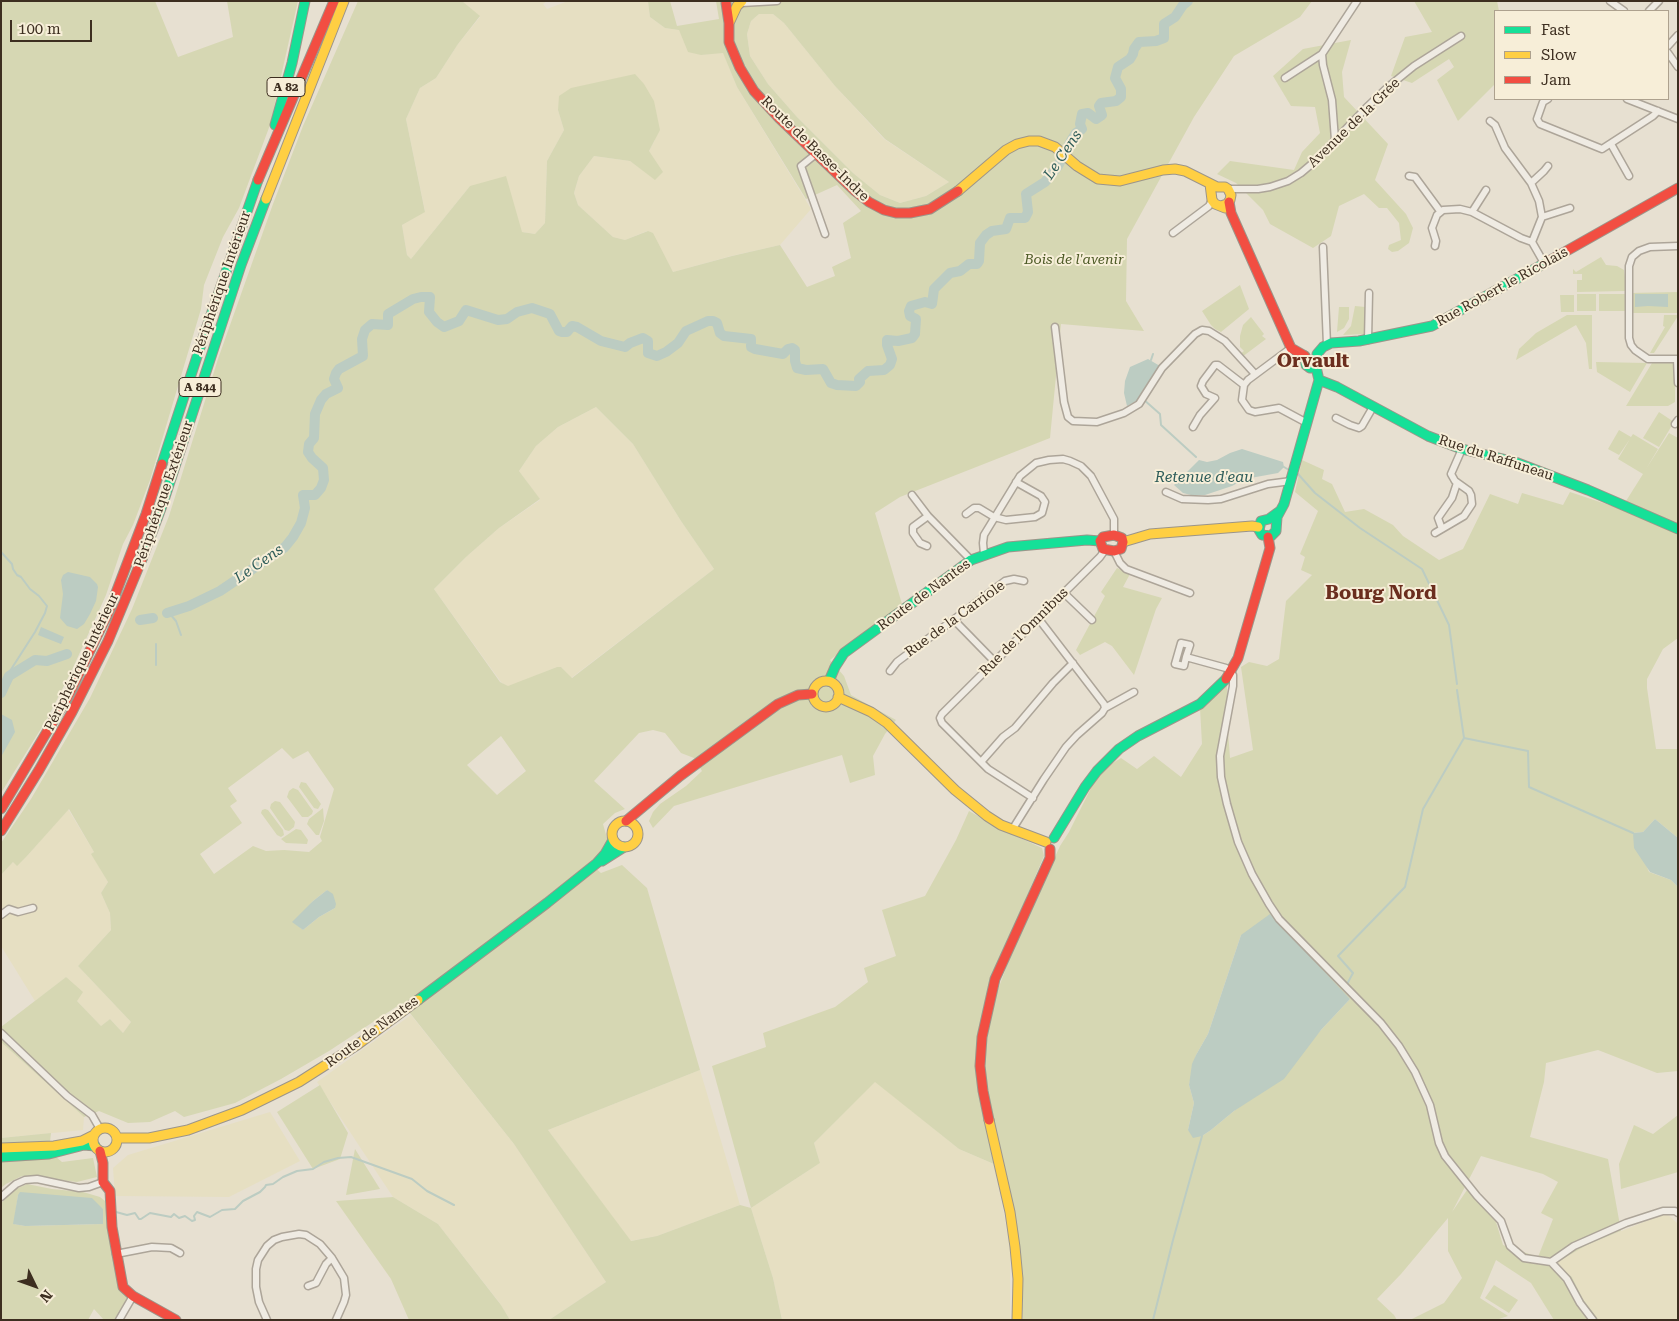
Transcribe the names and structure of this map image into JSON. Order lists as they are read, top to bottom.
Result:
{
  "streets": {
    "main road": [
      "A 82",
      "Route de Basse-Indre",
      "Périphérique Intérieur",
      "Rue Robert le Ricolais",
      "A 844",
      "Rue du Raffuneau",
      "Périphérique Extérieur",
      "Route de Nantes"
    ],
    "street": ["Avenue de la Grée", "Rue de la Carriole", "Rue de l'Omnibus"]
  },
  "crossings": [
    ["A 82", "Périphérique Intérieur"],
    ["Avenue de la Grée", "Route de Basse-Indre"],
    ["Route de Nantes", "Rue de l'Omnibus"]
  ],
  "districts": ["Orvault", "Bourg Nord"],
  "water": ["Le Cens", "Retenue d'eau"],
  "parks": ["Bois de l'avenir"],
  "legend": ["Fast", "Slow", "Jam"],
  "scale_bar": "100 m",
  "north": "bottom right"
}
